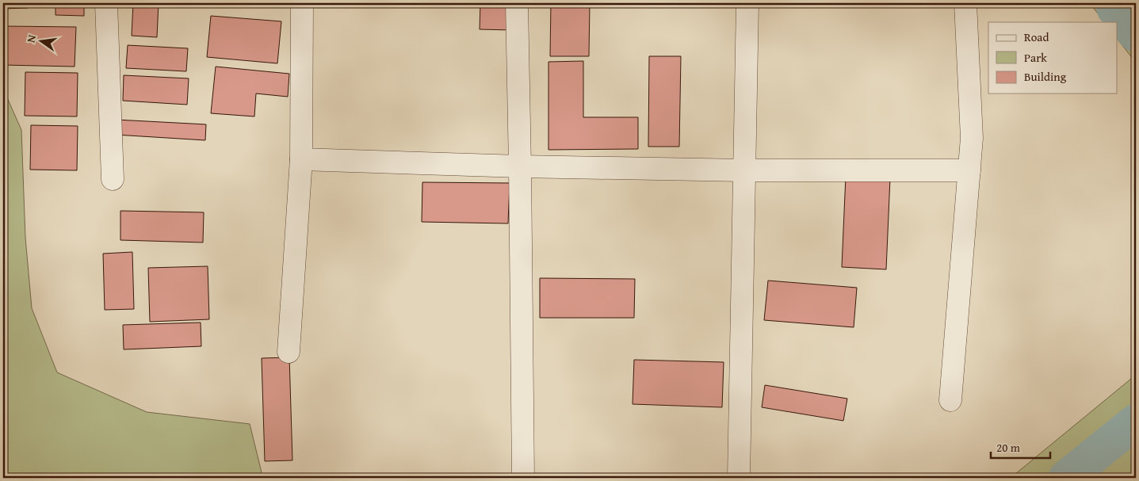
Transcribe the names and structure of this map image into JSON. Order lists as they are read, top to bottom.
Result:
{
  "legend": ["Road", "Park", "Building"],
  "scale_bar": "20 m",
  "north": "left"
}
